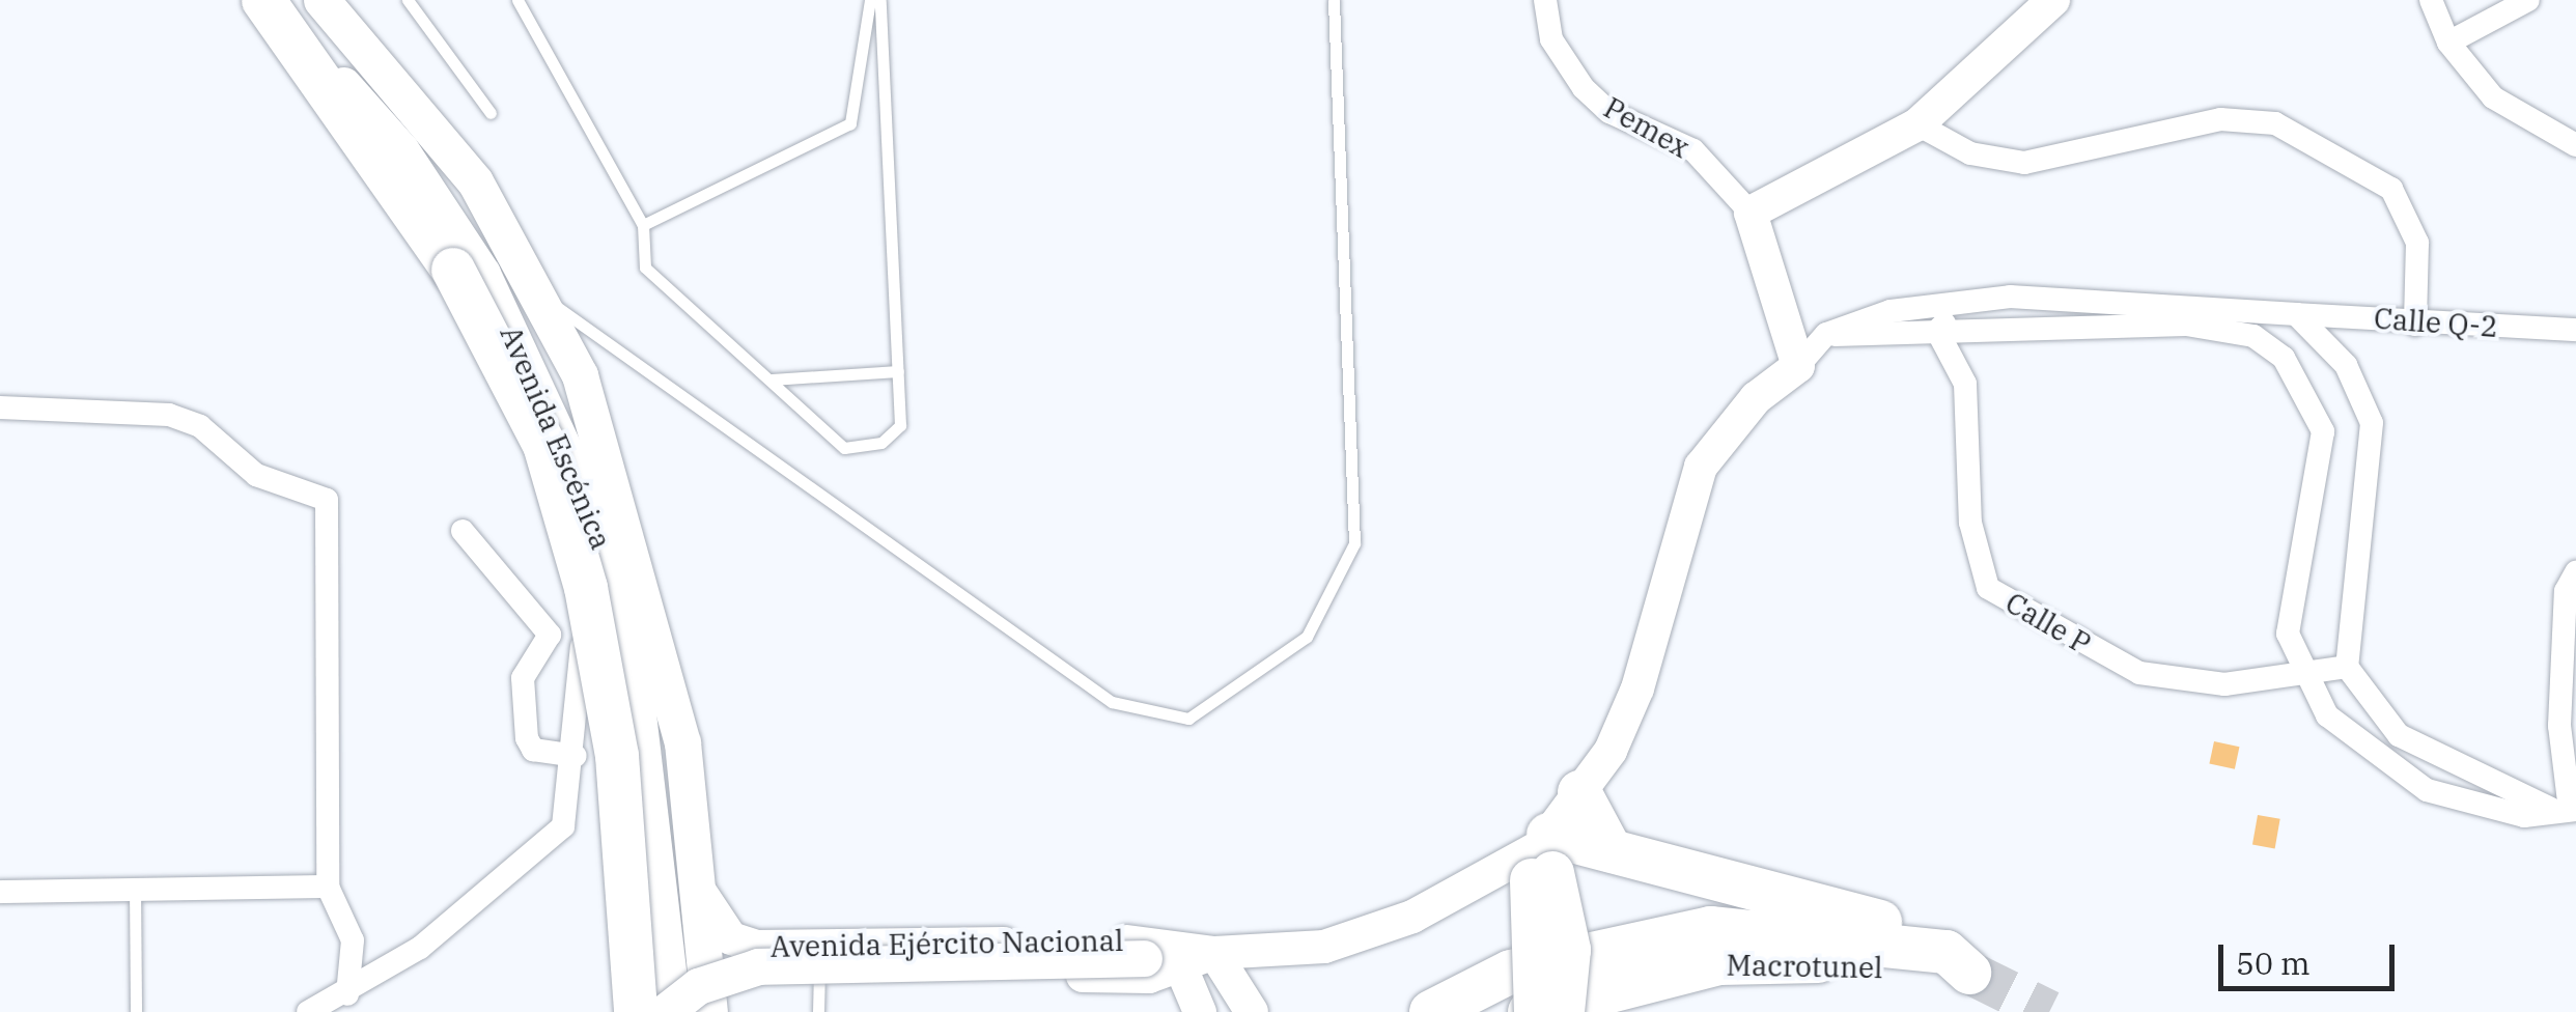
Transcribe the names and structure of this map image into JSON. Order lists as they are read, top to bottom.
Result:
{
  "streets": {
    "highway": ["Macrotunel"],
    "main road": ["Avenida Escénica"],
    "street": [
      "Pemex",
      "Calle Q-2",
      "Calle P",
      "Avenida Ejército Nacional"
    ]
  },
  "crossings": [
    ["Pemex", "Avenida Ejército Nacional"],
    ["Calle Q-2", "Avenida Ejército Nacional"]
  ],
  "scale_bar": "50 m"
}
